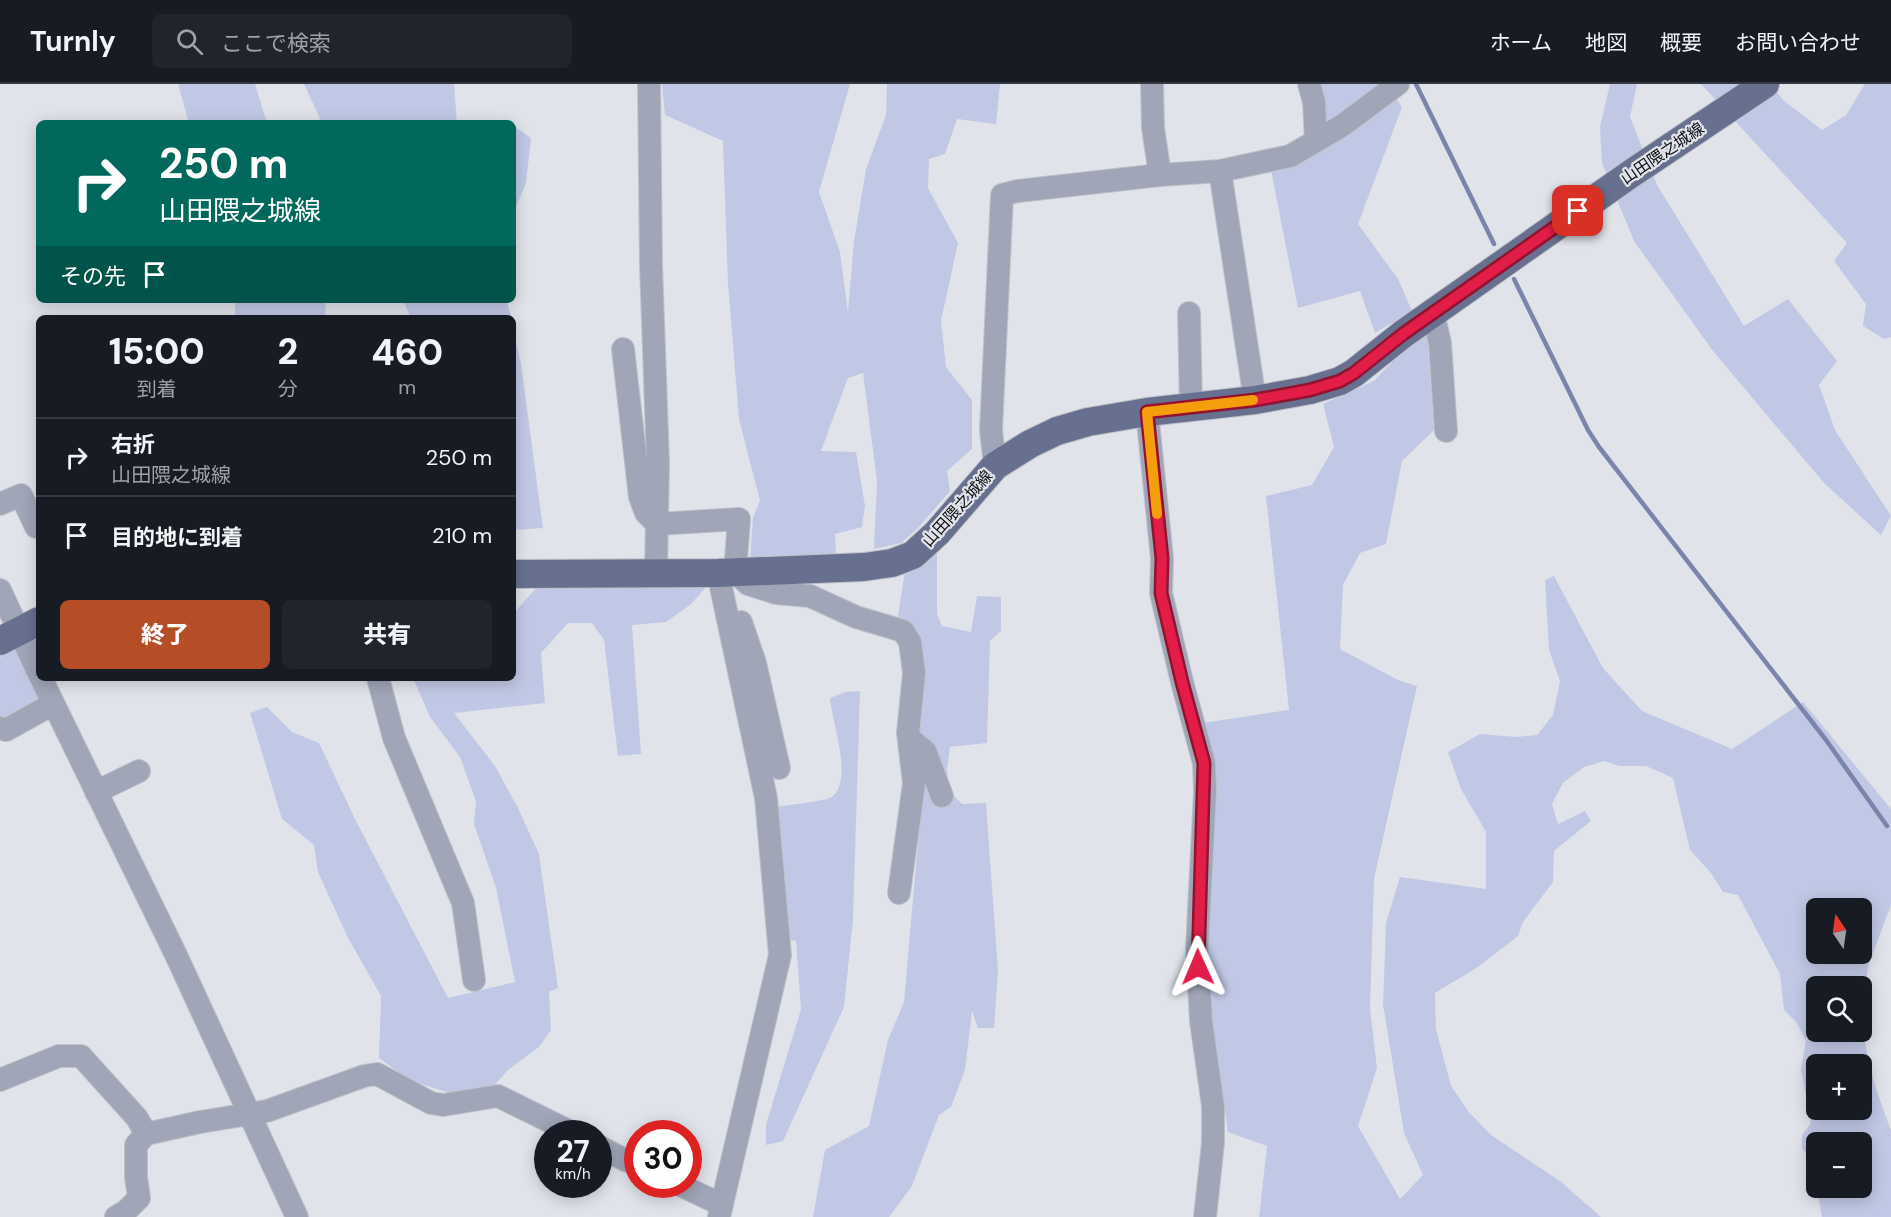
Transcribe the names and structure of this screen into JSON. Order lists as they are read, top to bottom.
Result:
{
  "streets": {
    "main road": ["山田隈之城線"]
  },
  "north": "top",
  "page": {
    "header": "Turnly",
    "search": "ここで検索",
    "nav": [
      "ホーム",
      "地図",
      "概要",
      "お問い合わせ"
    ],
    "turn": ["250 m", "山田隈之城線"],
    "then": "その先",
    "eta": [
      "15:00",
      "到着",
      "2",
      "分",
      "460",
      "m"
    ],
    "list": [
      {
        "name": "右折",
        "note": "山田隈之城線",
        "value": "250 m"
      },
      {
        "name": "目的地に到着",
        "value": "210 m"
      }
    ],
    "buttons": ["終了", "共有"],
    "map_buttons": ["+", "−"],
    "speed": "27 km/h",
    "limit": "30"
  }
}
